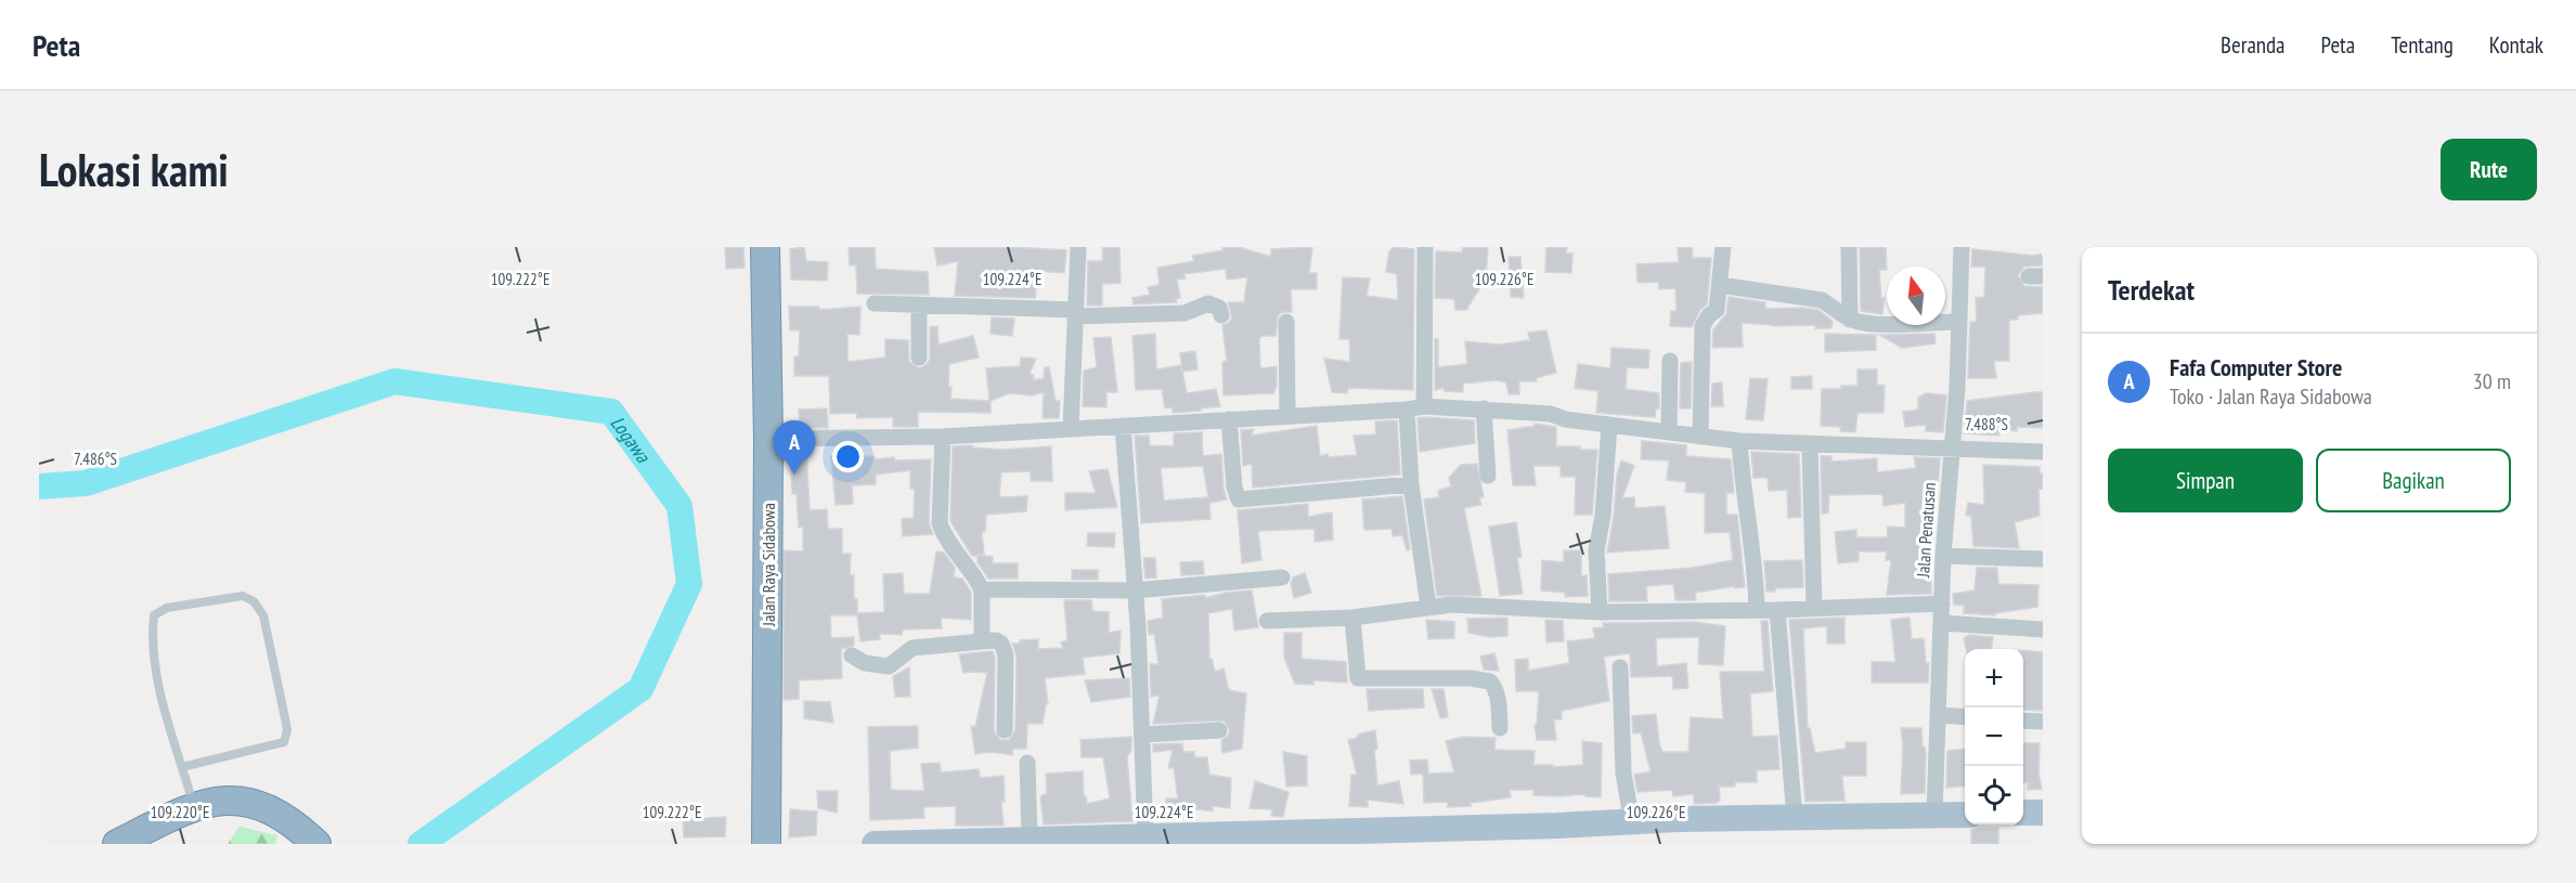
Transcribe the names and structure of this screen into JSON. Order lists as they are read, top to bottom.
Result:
{
  "streets": {
    "highway": ["Jalan Raya Sidabowa"],
    "street": ["Jalan Penatusan"]
  },
  "water": ["Logawa"],
  "north": "top",
  "page": {
    "header": "Peta",
    "nav": [
      "Beranda",
      "Peta",
      "Tentang",
      "Kontak"
    ],
    "buttons": [
      "Rute",
      ["Simpan", "Bagikan"]
    ],
    "title": "Lokasi kami",
    "heading": "Terdekat",
    "list": [
      {
        "mark": "A",
        "name": "Fafa Computer Store",
        "note": "Toko · Jalan Raya Sidabowa",
        "value": "30 m"
      }
    ],
    "pins": "A",
    "map_buttons": ["+", "−"]
  },
  "coordinates": [
    "109.222°E",
    "109.224°E",
    "109.226°E",
    "7.488°S",
    "7.486°S",
    "109.220°E"
  ]
}
